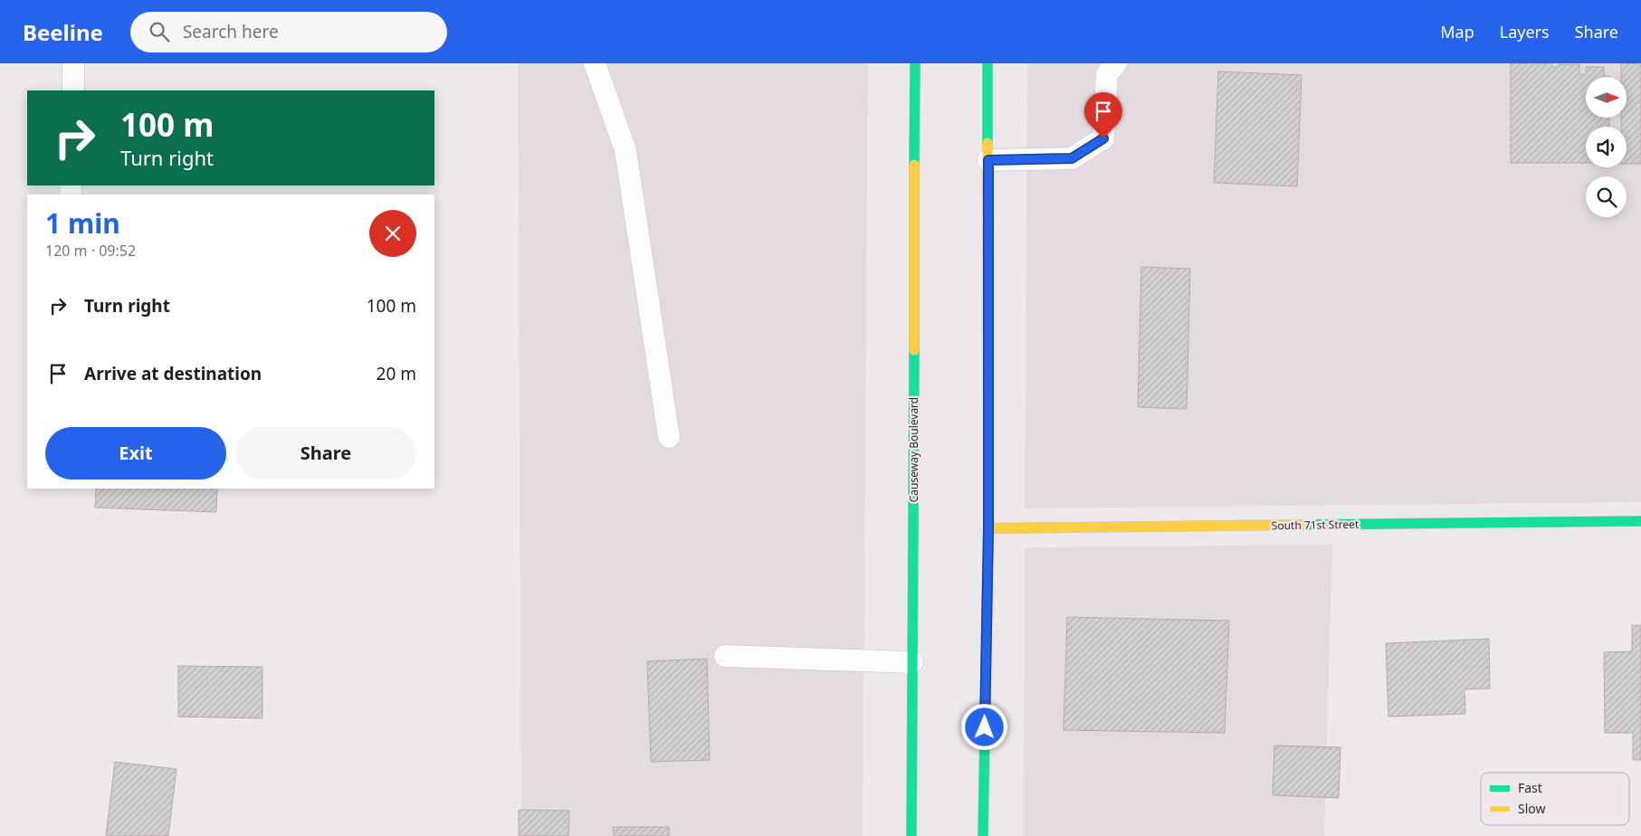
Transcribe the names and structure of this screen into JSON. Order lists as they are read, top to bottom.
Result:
{
  "streets": {
    "main road": ["Causeway Boulevard", "South 71st Street"]
  },
  "legend": ["Fast", "Slow"],
  "north": "right",
  "page": {
    "header": "Beeline",
    "search": "Search here",
    "nav": ["Map", "Layers", "Share"],
    "turn": ["100 m", "Turn right"],
    "heading": ["1 min", "120 m · 09:52"],
    "list": [
      {
        "name": "Turn right",
        "value": "100 m"
      },
      {
        "name": "Arrive at destination",
        "value": "20 m"
      }
    ],
    "buttons": ["Exit", "Share"]
  }
}
